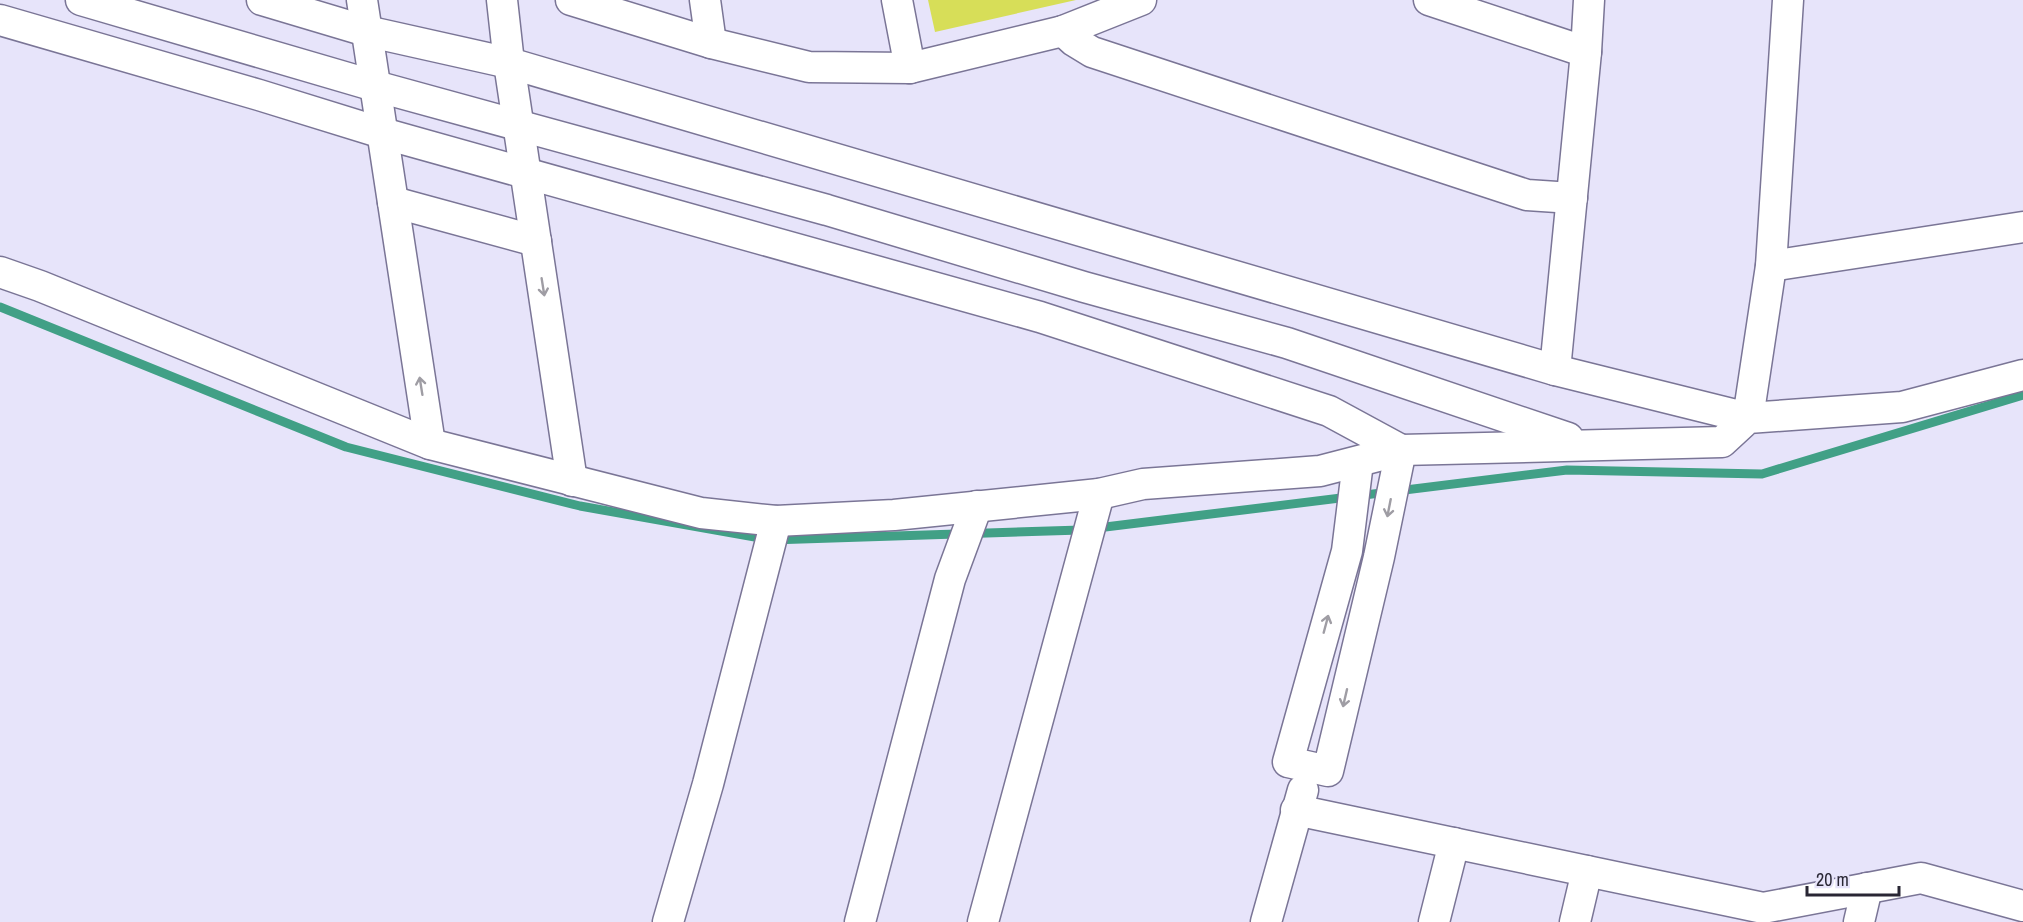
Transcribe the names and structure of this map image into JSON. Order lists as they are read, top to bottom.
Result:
{
  "scale_bar": "20 m"
}
